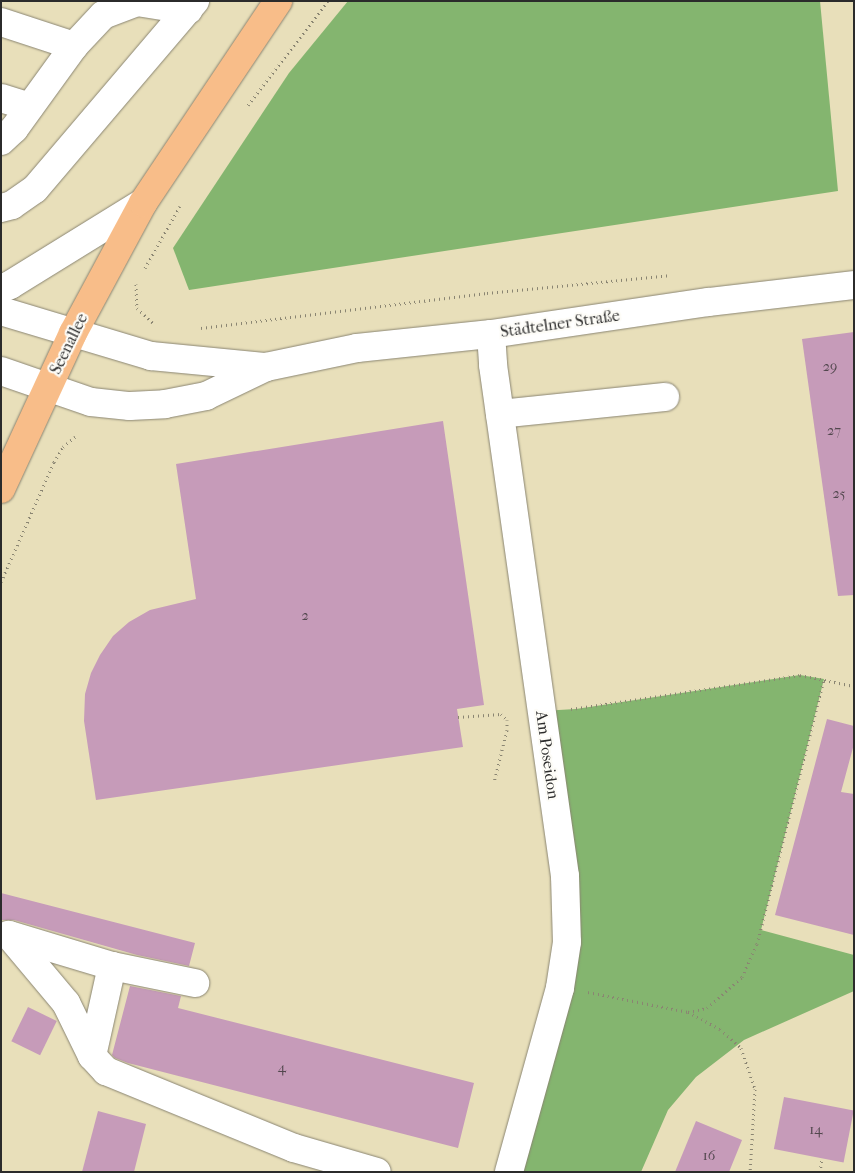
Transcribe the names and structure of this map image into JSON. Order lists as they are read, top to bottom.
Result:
{
  "streets": {
    "main road": ["Seenallee"],
    "street": ["Städtelner Straße", "Am Poseidon"]
  },
  "crossings": [
    ["Städtelner Straße", "Seenallee"],
    ["Städtelner Straße", "Am Poseidon"]
  ],
  "house_numbers": [
    "29",
    "27",
    "25",
    "2",
    "4",
    "14",
    "16"
  ]
}
